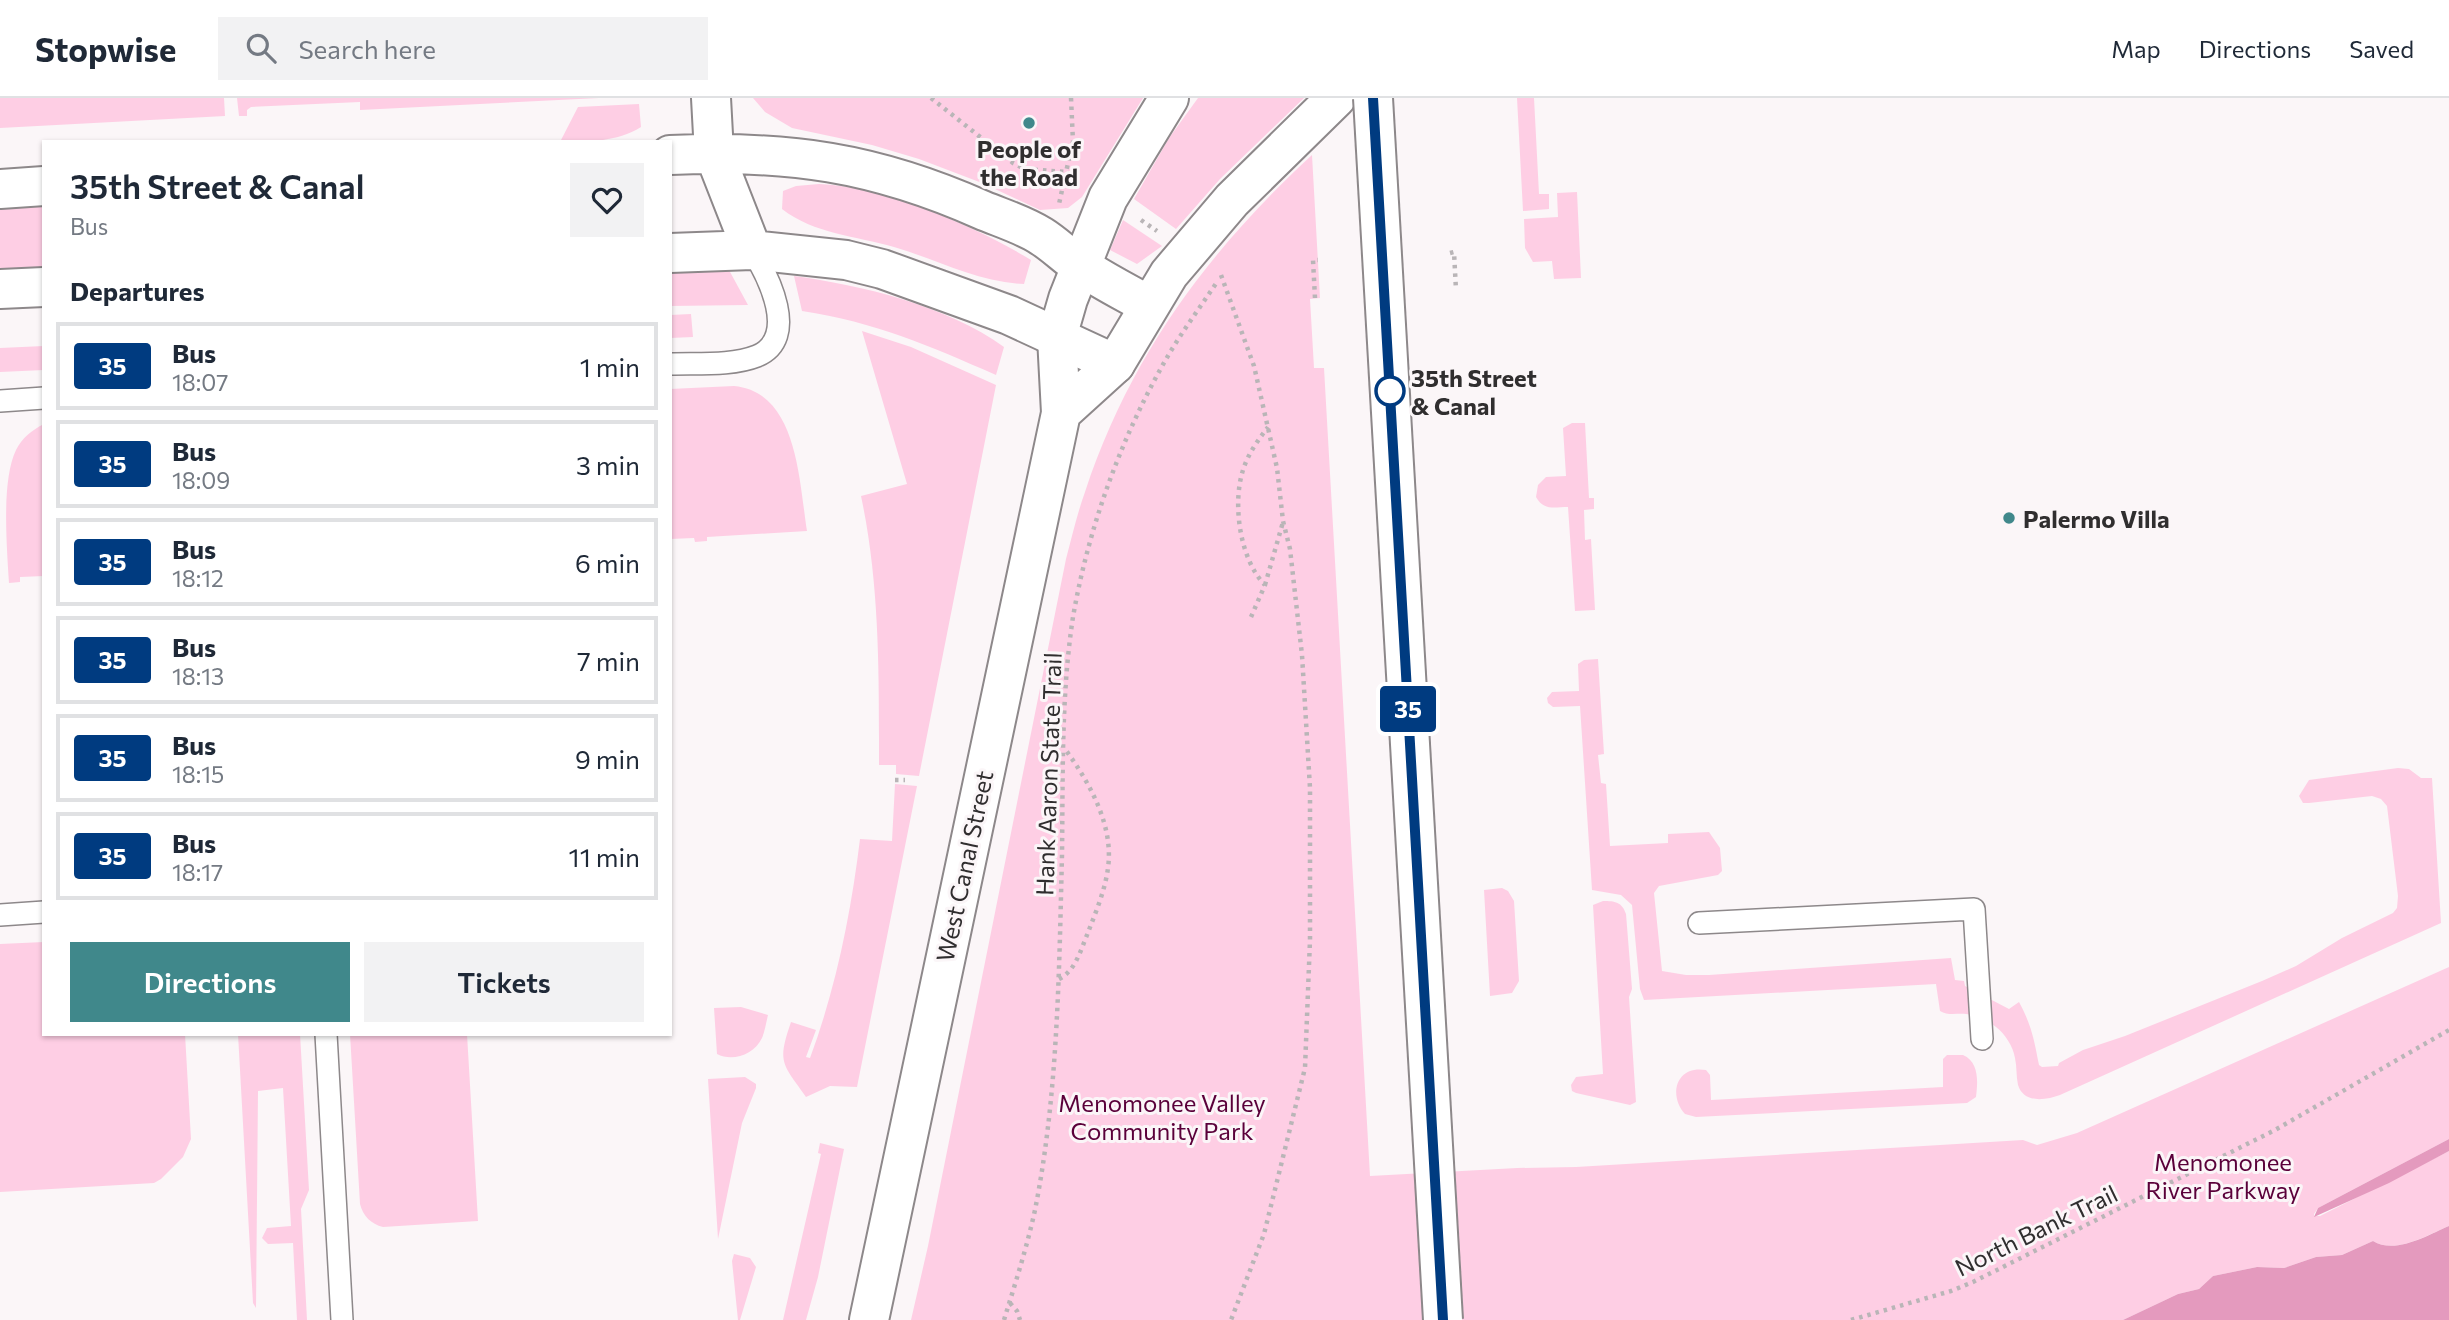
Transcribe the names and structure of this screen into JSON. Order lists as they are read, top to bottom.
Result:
{
  "streets": {
    "street": ["West Canal Street"],
    "path": ["Hank Aaron State Trail", "North Bank Trail"]
  },
  "parks": ["Menomonee Valley Community Park", "Menomonee River Parkway"],
  "places": ["People of the Road", "35th Street & Canal", "Palermo Villa"],
  "lines": ["bus line 35"],
  "page": {
    "header": "Stopwise",
    "search": "Search here",
    "nav": ["Map", "Directions", "Saved"],
    "on_map": "35",
    "heading": [
      ["35th Street & Canal", "Bus"],
      "Departures"
    ],
    "list": [
      {
        "mark": "35",
        "name": "Bus",
        "note": "18:07",
        "value": "1 min"
      },
      {
        "mark": "35",
        "name": "Bus",
        "note": "18:09",
        "value": "3 min"
      },
      {
        "mark": "35",
        "name": "Bus",
        "note": "18:12",
        "value": "6 min"
      },
      {
        "mark": "35",
        "name": "Bus",
        "note": "18:13",
        "value": "7 min"
      },
      {
        "mark": "35",
        "name": "Bus",
        "note": "18:15",
        "value": "9 min"
      },
      {
        "mark": "35",
        "name": "Bus",
        "note": "18:17",
        "value": "11 min"
      }
    ],
    "buttons": ["Directions", "Tickets"]
  }
}
